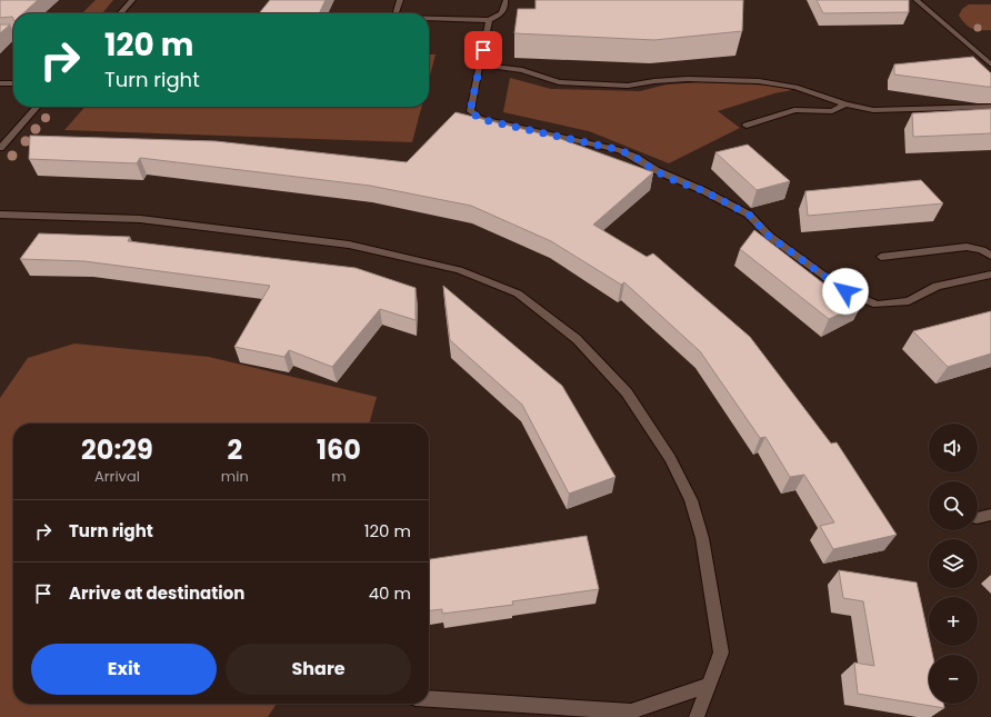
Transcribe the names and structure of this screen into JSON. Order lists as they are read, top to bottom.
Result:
{
  "page": {
    "turn": ["120 m", "Turn right"],
    "map_buttons": ["+", "−"],
    "eta": [
      "20:29",
      "Arrival",
      "2",
      "min",
      "160",
      "m"
    ],
    "list": [
      {
        "name": "Turn right",
        "value": "120 m"
      },
      {
        "name": "Arrive at destination",
        "value": "40 m"
      }
    ],
    "buttons": ["Exit", "Share"]
  }
}
